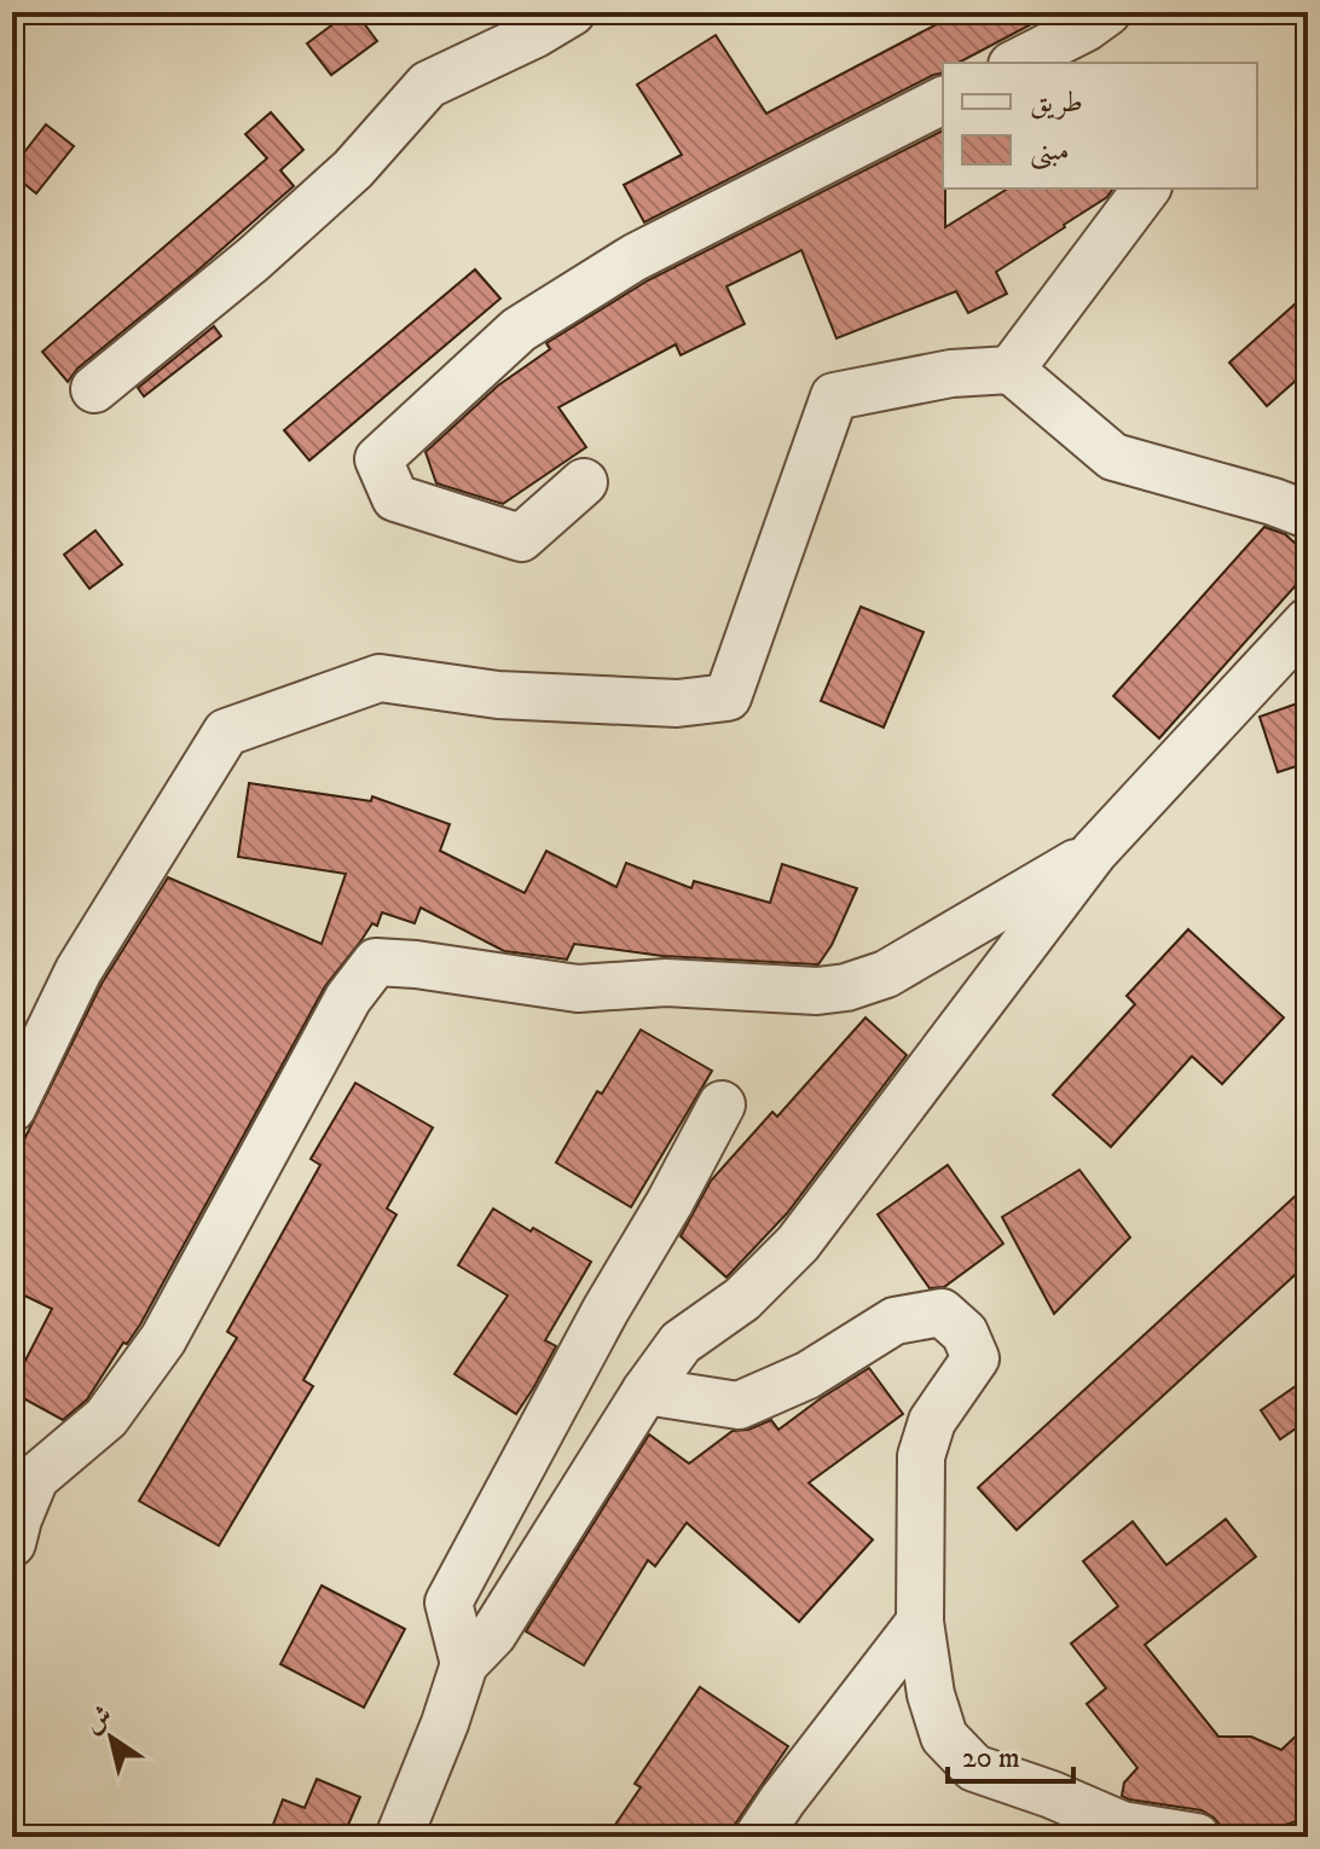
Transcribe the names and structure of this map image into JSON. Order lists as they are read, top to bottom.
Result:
{
  "legend": ["طريق", "مبنى"],
  "scale_bar": "20 m",
  "north": "top left"
}
